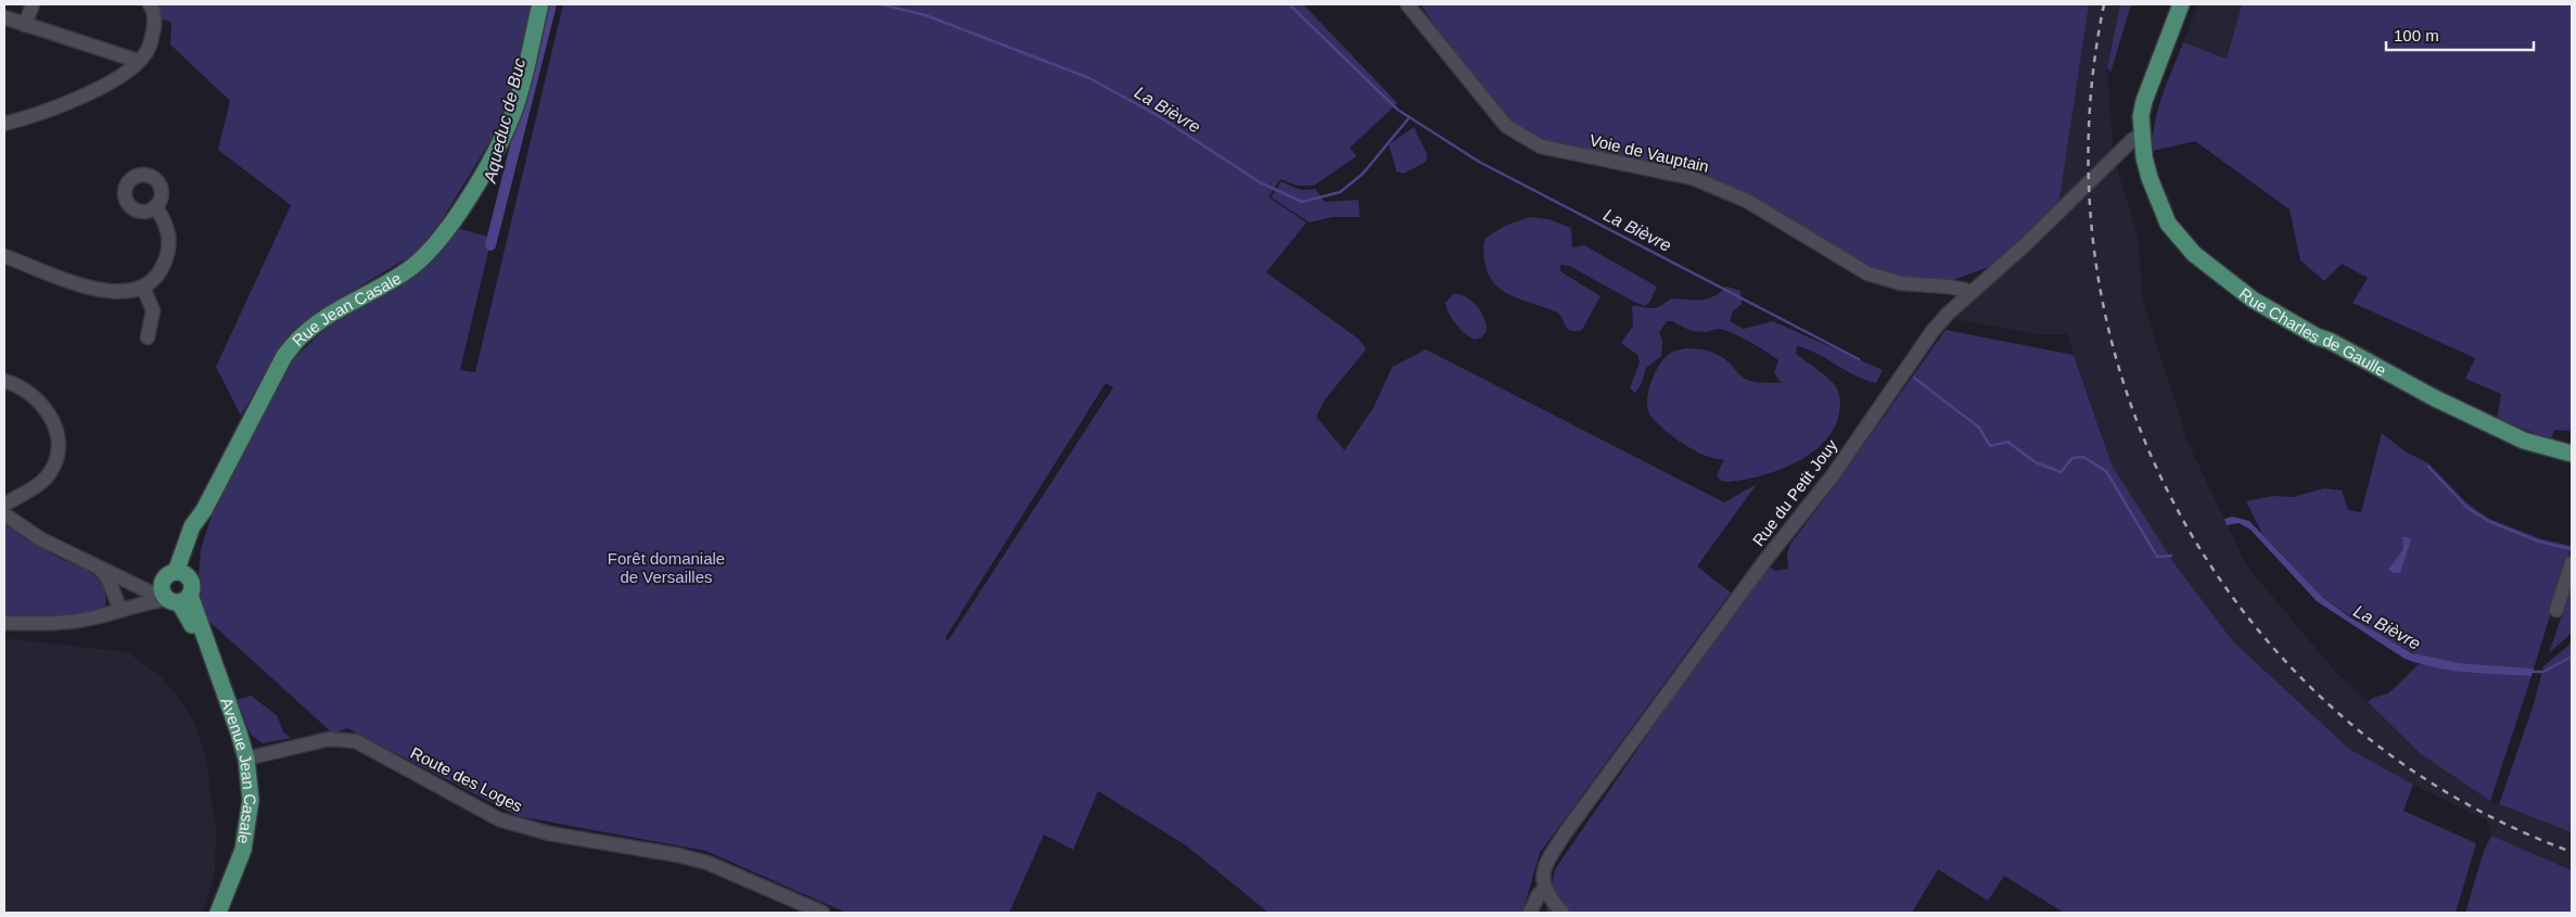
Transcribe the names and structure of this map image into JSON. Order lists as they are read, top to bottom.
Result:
{
  "streets": {
    "main road": ["Rue Jean Casale", "Rue Charles de Gaulle", "Avenue Jean Casale"],
    "street": ["Voie de Vauptain", "Rue du Petit Jouy", "Route des Loges"]
  },
  "crossings": [
    ["Voie de Vauptain", "Rue du Petit Jouy"],
    ["Rue Jean Casale", "Avenue Jean Casale"],
    ["Rue Charles de Gaulle", "Rue du Petit Jouy"],
    ["Avenue Jean Casale", "Route des Loges"]
  ],
  "water": ["La Bièvre", "Aqueduc de Buc"],
  "parks": ["Forêt domaniale de Versailles"],
  "scale_bar": "100 m"
}
